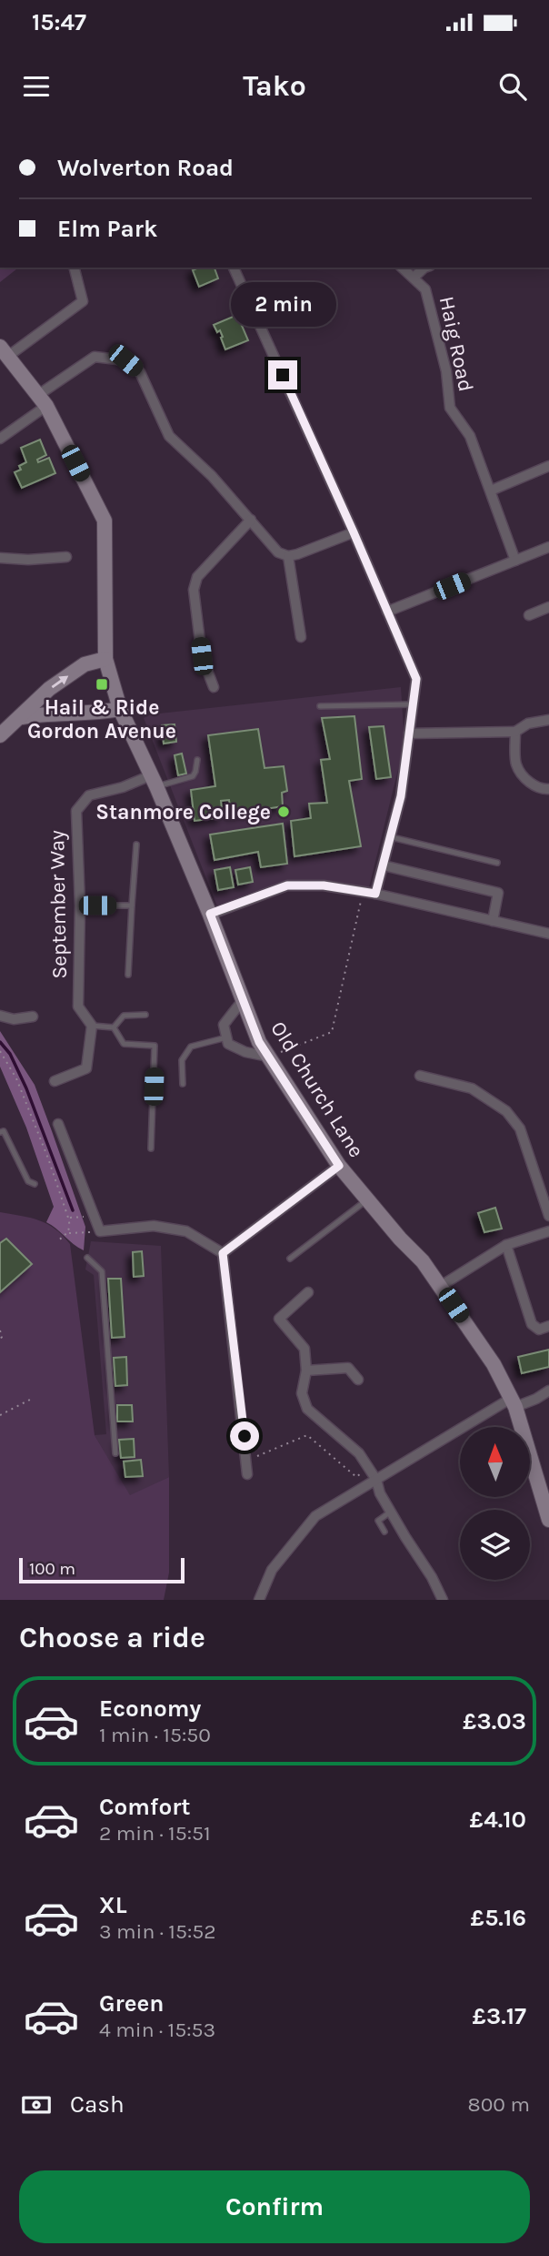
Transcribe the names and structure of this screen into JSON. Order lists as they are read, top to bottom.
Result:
{
  "streets": {
    "street": ["Haig Road", "September Way", "Old Church Lane"]
  },
  "crossings": [
    ["September Way", "Old Church Lane"]
  ],
  "places": {
    "transit": ["Hail & Ride Gordon Avenue"],
    "other": ["Stanmore College"]
  },
  "scale_bar": "100 m",
  "north": "top",
  "page": {
    "status": "15:47",
    "header": "Tako",
    "banner": ["Wolverton Road", "Elm Park"],
    "bubble": "2 min",
    "scale": "100 m",
    "heading": "Choose a ride",
    "list": [
      {
        "name": "Economy",
        "note": "1 min · 15:50",
        "value": "£3.03"
      },
      {
        "name": "Comfort",
        "note": "2 min · 15:51",
        "value": "£4.10"
      },
      {
        "name": "XL",
        "note": "3 min · 15:52",
        "value": "£5.16"
      },
      {
        "name": "Green",
        "note": "4 min · 15:53",
        "value": "£3.17"
      }
    ],
    "pay": ["Cash", "800 m"],
    "buttons": "Confirm"
  }
}
